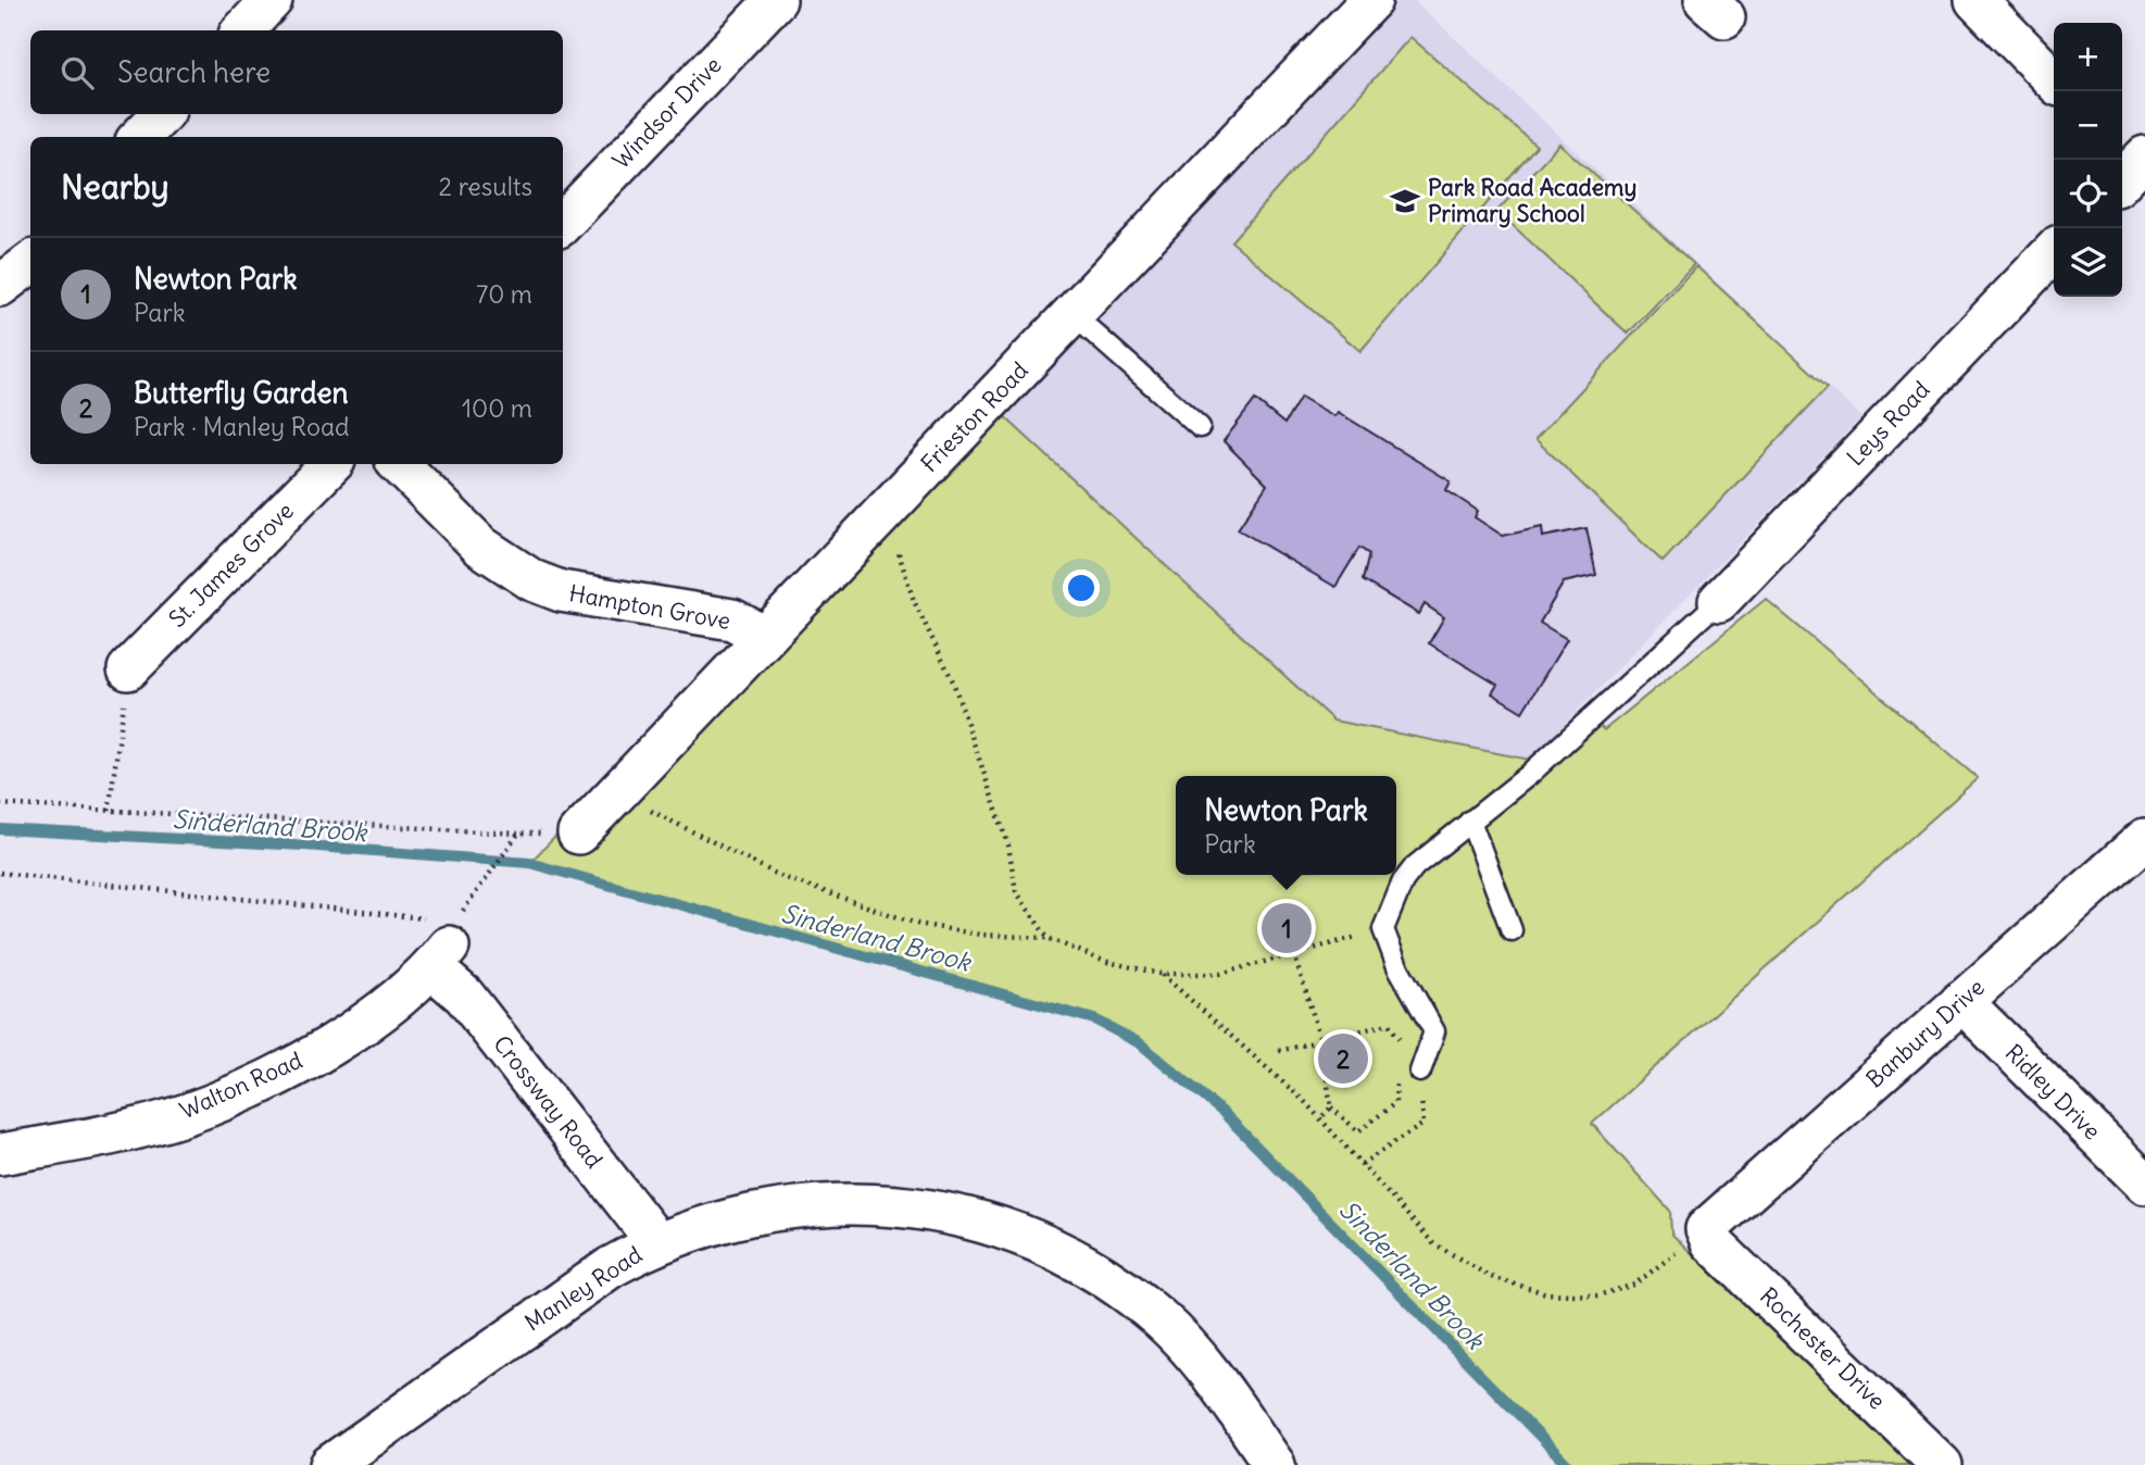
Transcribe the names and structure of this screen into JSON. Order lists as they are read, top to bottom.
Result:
{
  "streets": {
    "street": [
      "Windsor Drive",
      "Frieston Road",
      "Leys Road",
      "St. James Grove",
      "Hampton Grove",
      "Banbury Drive",
      "Walton Road",
      "Ridley Drive",
      "Crossway Road",
      "Manley Road",
      "Rochester Drive"
    ]
  },
  "crossings": [
    ["Frieston Road", "Hampton Grove"],
    ["Banbury Drive", "Ridley Drive"],
    ["Banbury Drive", "Rochester Drive"],
    ["Walton Road", "Crossway Road"],
    ["Crossway Road", "Manley Road"]
  ],
  "water": ["Sinderland Brook"],
  "places": {
    "school or university": ["Park Road Academy Primary School"]
  },
  "page": {
    "map_buttons": ["+", "−"],
    "search": "Search here",
    "heading": ["Nearby", "2 results"],
    "list": [
      {
        "mark": "1",
        "name": "Newton Park",
        "note": "Park",
        "value": "70 m"
      },
      {
        "mark": "2",
        "name": "Butterfly Garden",
        "note": "Park · Manley Road",
        "value": "100 m"
      }
    ],
    "popup": ["Newton Park", "Park"],
    "pins": ["1", "2"]
  }
}
